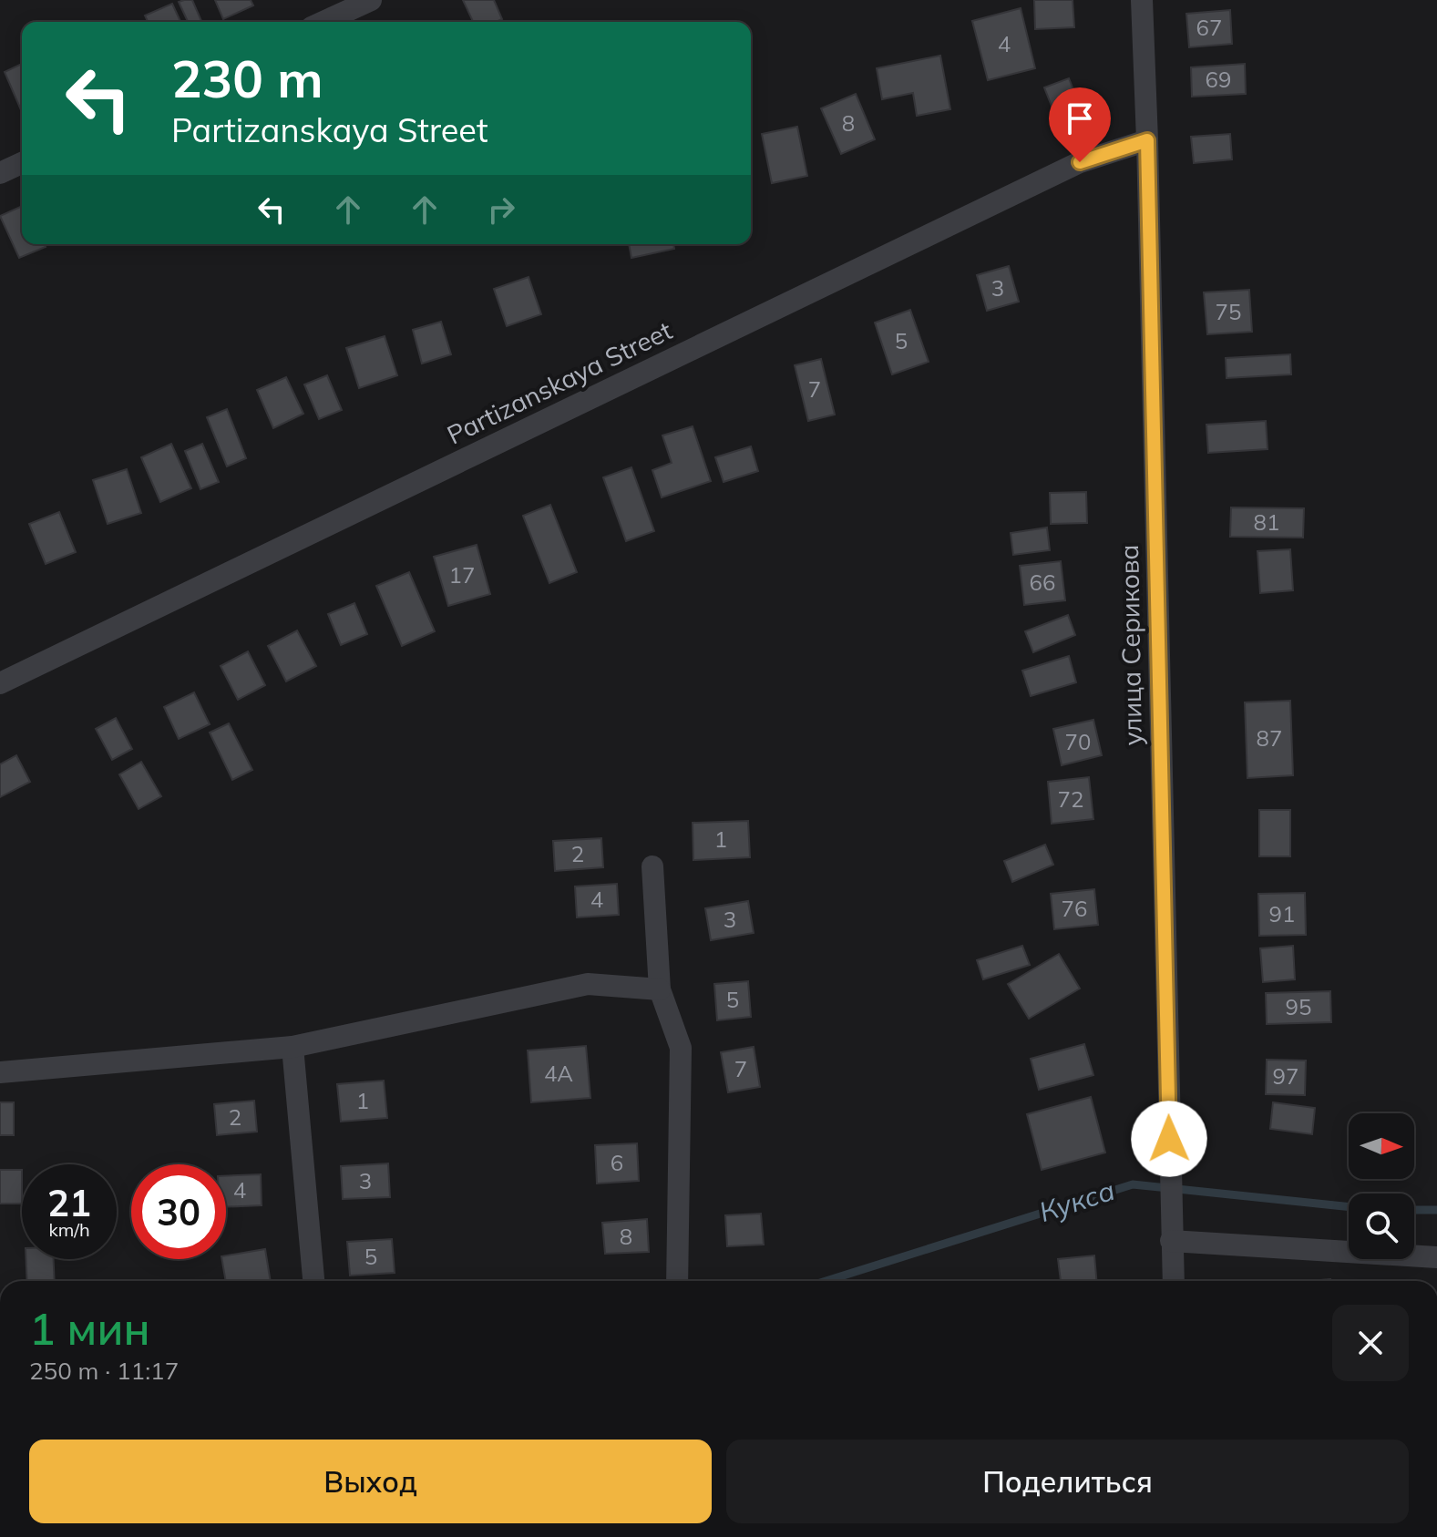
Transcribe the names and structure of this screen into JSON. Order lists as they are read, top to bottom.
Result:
{
  "streets": {
    "street": ["Partizanskaya Street", "улица Серикова"]
  },
  "crossings": [
    ["Partizanskaya Street", "улица Серикова"]
  ],
  "water": ["Кукса"],
  "house_numbers": [
    "67",
    "4",
    "69",
    "8",
    "3",
    "75",
    "5",
    "7",
    "81",
    "17",
    "66",
    "87",
    "70",
    "72",
    "1",
    "2",
    "4",
    "76",
    "91",
    "3",
    "5",
    "95",
    "7",
    "4А",
    "97",
    "1",
    "2",
    "6",
    "3",
    "4",
    "8",
    "5"
  ],
  "north": "right",
  "page": {
    "turn": ["230 m", "Partizanskaya Street"],
    "speed": "21 km/h",
    "limit": "30",
    "heading": ["1 мин", "250 m · 11:17"],
    "buttons": ["Выход", "Поделиться"]
  }
}
